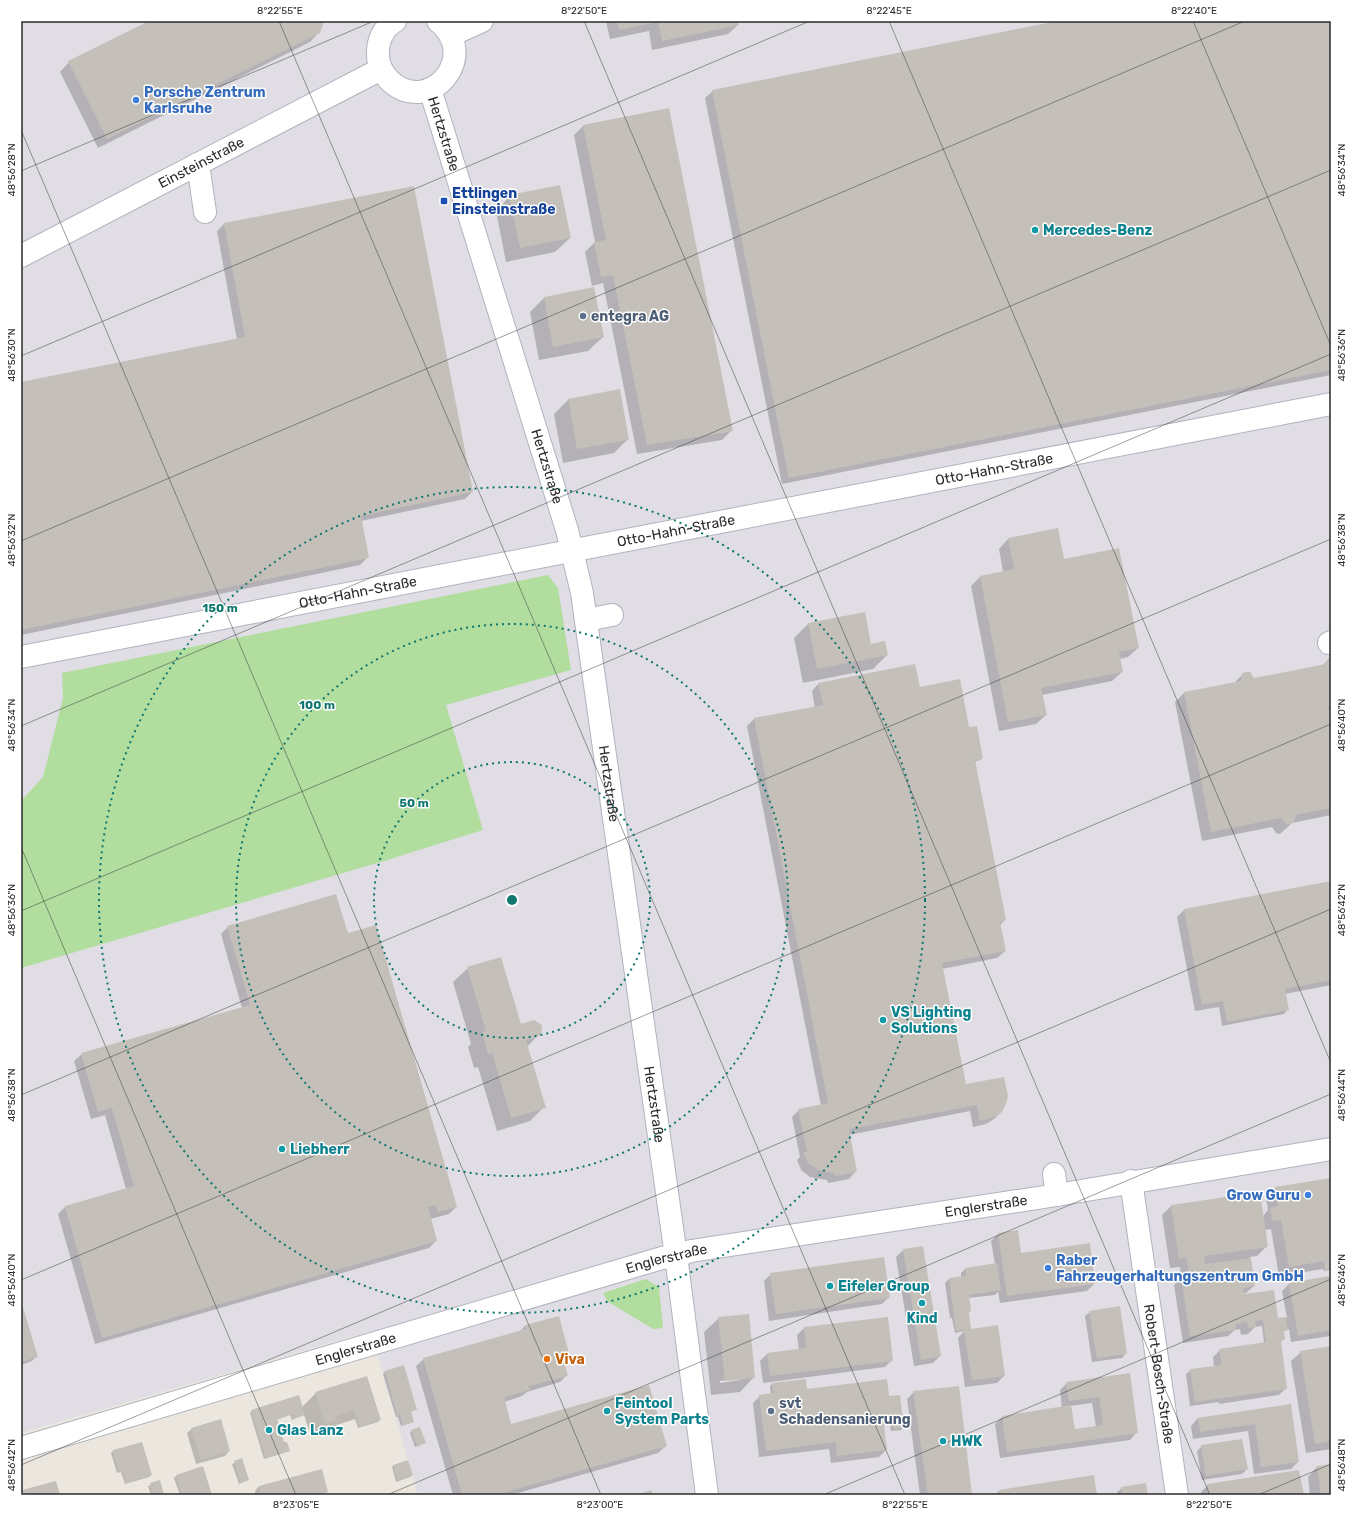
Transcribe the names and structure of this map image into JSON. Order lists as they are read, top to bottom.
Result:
{
  "streets": {
    "street": [
      "Hertzstraße",
      "Einsteinstraße",
      "Otto-Hahn-Straße",
      "Englerstraße",
      "Robert-Bosch-Straße"
    ]
  },
  "crossings": [
    ["Hertzstraße", "Otto-Hahn-Straße"],
    ["Hertzstraße", "Englerstraße"],
    ["Englerstraße", "Robert-Bosch-Straße"]
  ],
  "places": {
    "other": [
      "Porsche Zentrum Karlsruhe",
      "Mercedes-Benz",
      "entegra AG",
      "VS Lighting Solutions",
      "Liebherr",
      "Grow Guru",
      "Raber Fahrzeugerhaltungszentrum GmbH",
      "Eifeler Group",
      "Kind",
      "Viva",
      "Feintool System Parts",
      "svt Schadensanierung",
      "Glas Lanz",
      "HWK"
    ],
    "transit": ["Ettlingen Einsteinstraße"]
  },
  "coordinates": [
    "8°22'55\"E",
    "8°22'50\"E",
    "8°22'45\"E",
    "8°22'40\"E",
    "48°56'34\"N",
    "48°56'28\"N",
    "48°56'36\"N",
    "48°56'30\"N",
    "48°56'38\"N",
    "48°56'32\"N",
    "48°56'40\"N",
    "48°56'42\"N",
    "48°56'44\"N",
    "48°56'46\"N",
    "48°56'48\"N",
    "8°23'05\"E",
    "8°23'00\"E"
  ],
  "rings": ["150 m", "100 m", "50 m"]
}
